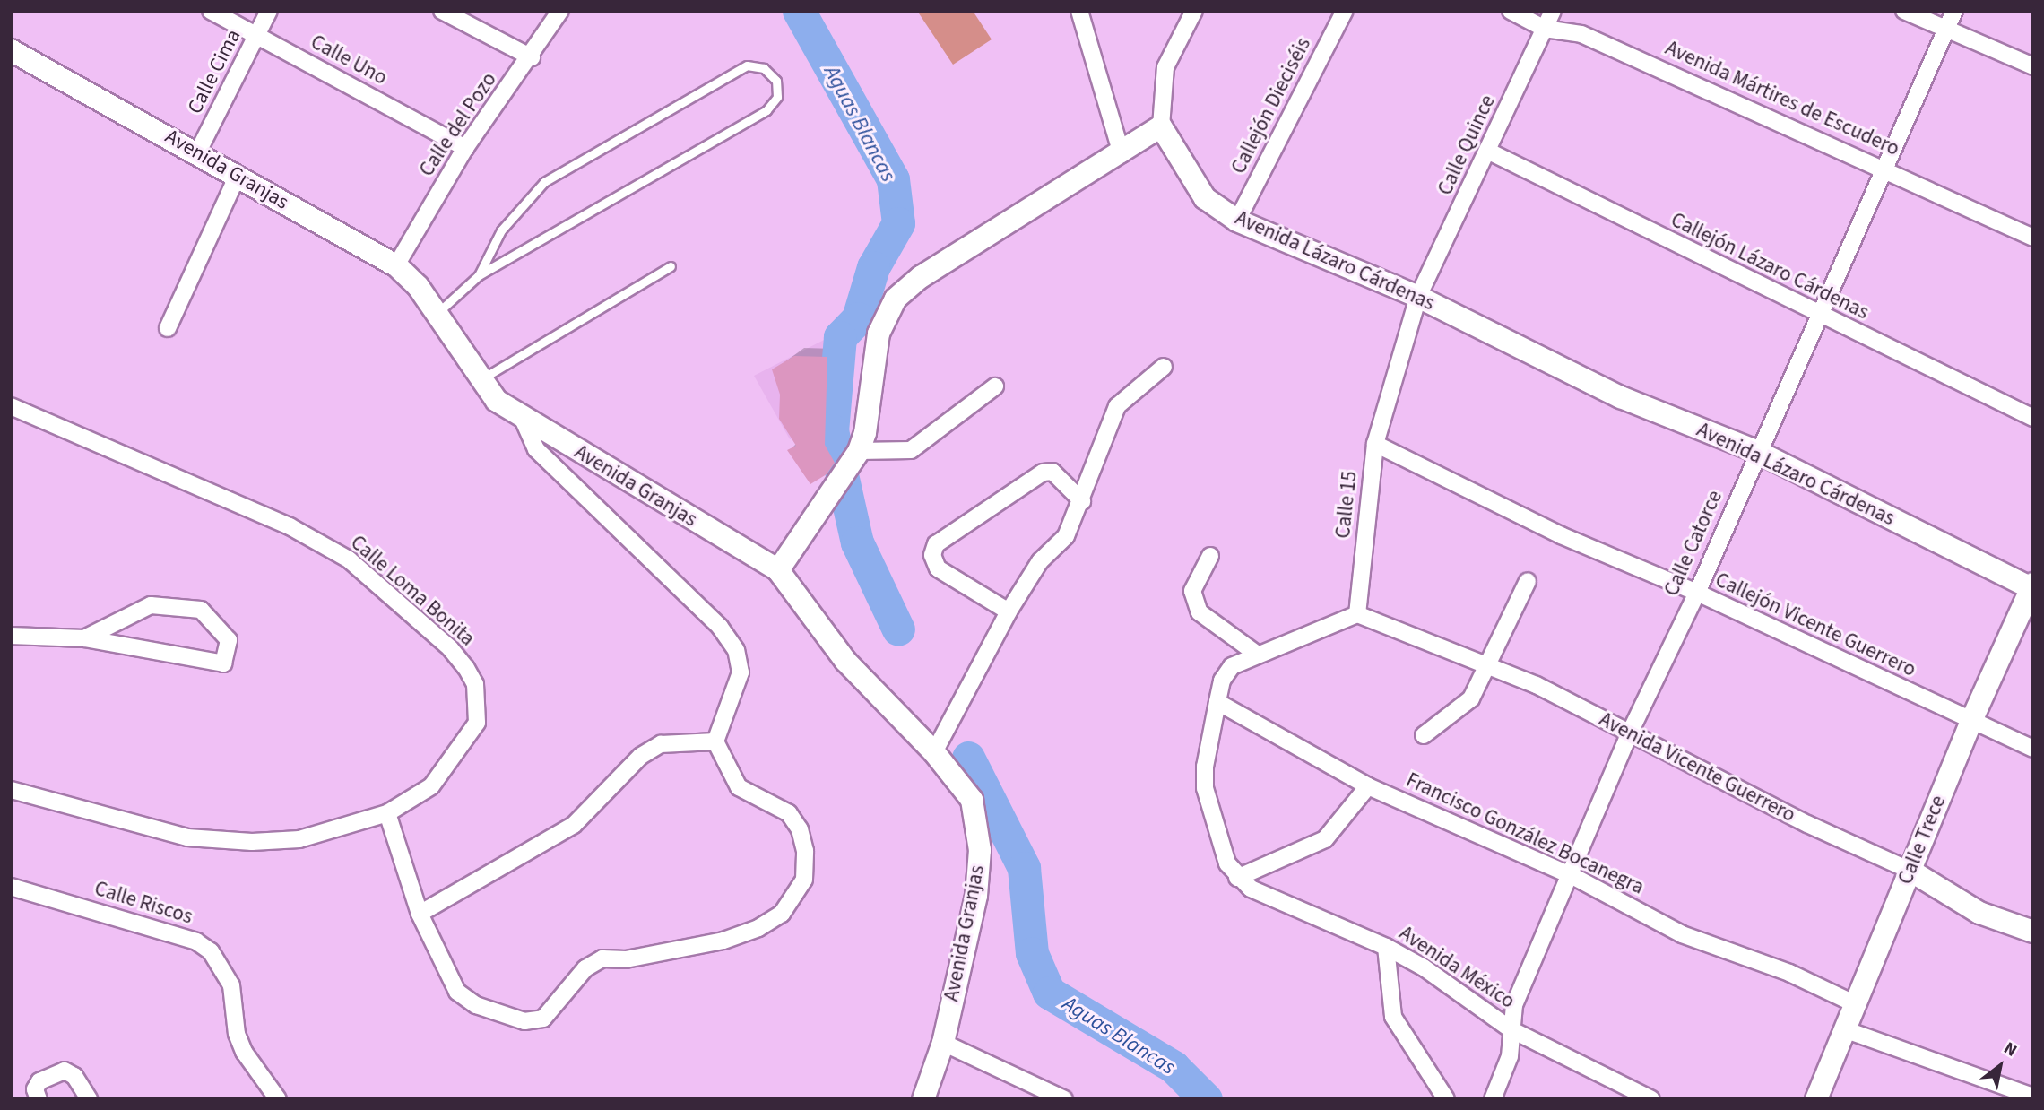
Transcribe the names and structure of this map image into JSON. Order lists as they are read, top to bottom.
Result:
{
  "streets": {
    "main road": [
      "Avenida Granjas",
      "Avenida Lázaro Cárdenas",
      "Avenida Vicente Guerrero",
      "Calle Trece"
    ],
    "street": [
      "Calle Uno",
      "Calle Cima",
      "Avenida Mártires de Escudero",
      "Callejón Dieciséis",
      "Calle del Pozo",
      "Calle Quince",
      "Callejón Lázaro Cárdenas",
      "Calle 15",
      "Calle Catorce",
      "Calle Loma Bonita",
      "Callejón Vicente Guerrero",
      "Francisco González Bocanegra",
      "Calle Riscos",
      "Avenida México"
    ]
  },
  "crossings": [
    ["Calle Uno", "Calle Cima"],
    ["Calle Uno", "Calle del Pozo"],
    ["Calle Cima", "Avenida Granjas"],
    ["Avenida Mártires de Escudero", "Calle Quince"],
    ["Avenida Mártires de Escudero", "Calle Catorce"],
    ["Callejón Dieciséis", "Avenida Lázaro Cárdenas"],
    ["Calle del Pozo", "Avenida Granjas"],
    ["Calle Quince", "Avenida Lázaro Cárdenas"],
    ["Calle Quince", "Callejón Lázaro Cárdenas"],
    ["Calle Quince", "Calle 15"],
    ["Avenida Lázaro Cárdenas", "Calle 15"],
    ["Avenida Lázaro Cárdenas", "Calle Catorce"],
    ["Avenida Lázaro Cárdenas", "Calle Trece"],
    ["Callejón Lázaro Cárdenas", "Calle Catorce"],
    ["Calle 15", "Callejón Vicente Guerrero"],
    ["Calle 15", "Avenida Vicente Guerrero"],
    ["Calle Catorce", "Callejón Vicente Guerrero"],
    ["Calle Catorce", "Avenida Vicente Guerrero"],
    ["Calle Catorce", "Francisco González Bocanegra"],
    ["Calle Catorce", "Avenida México"],
    ["Callejón Vicente Guerrero", "Calle Trece"],
    ["Avenida Vicente Guerrero", "Calle Trece"],
    ["Francisco González Bocanegra", "Calle Trece"]
  ],
  "water": ["Aguas Blancas"],
  "north": "top right"
}
